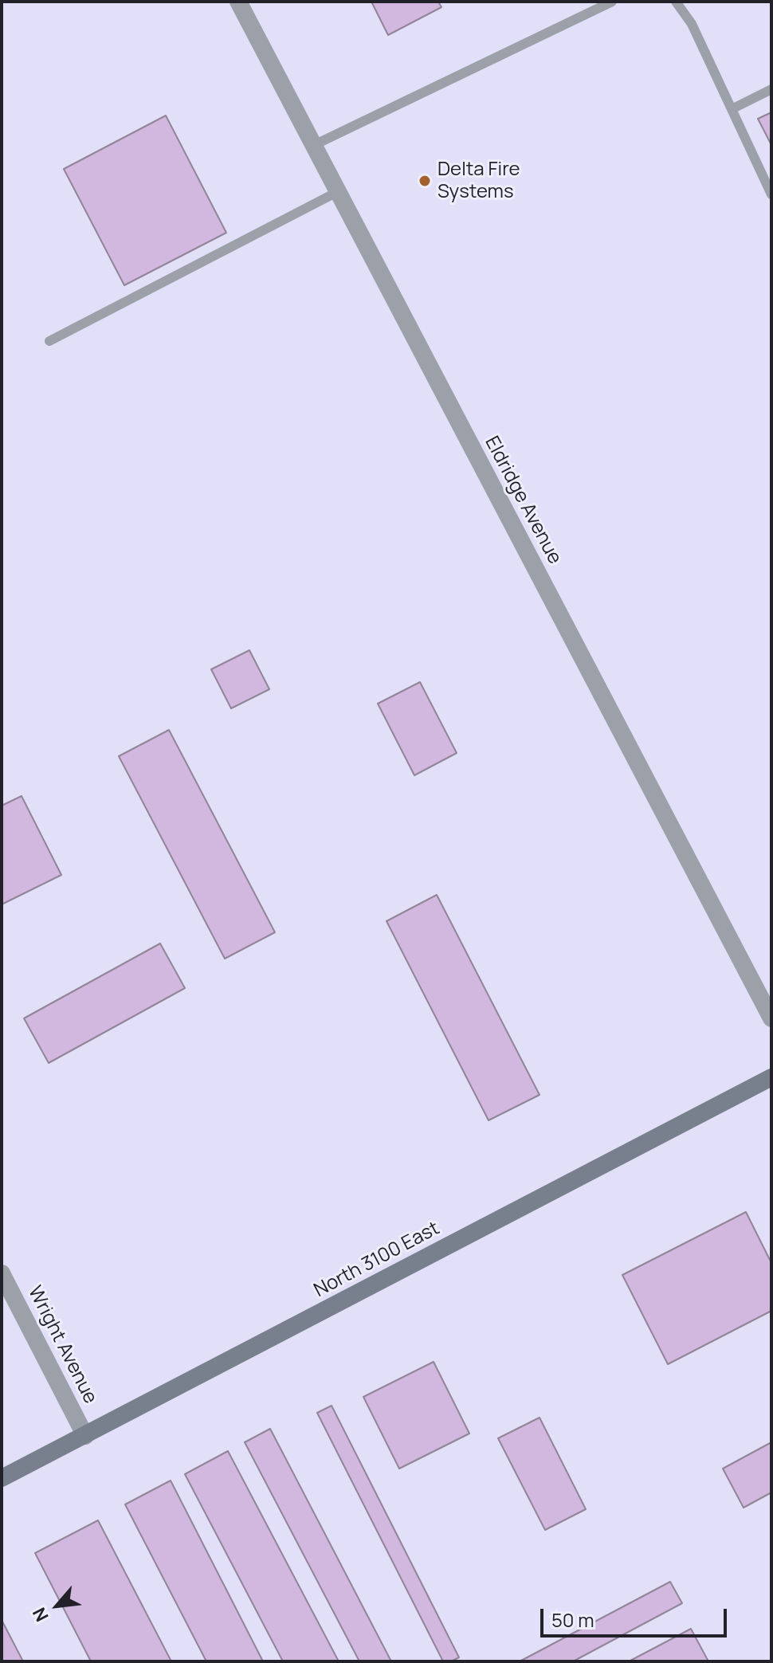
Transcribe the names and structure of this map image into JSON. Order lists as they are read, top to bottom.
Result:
{
  "streets": {
    "main road": ["North 3100 East"],
    "street": ["Eldridge Avenue", "Wright Avenue"]
  },
  "crossings": [
    ["North 3100 East", "Wright Avenue"]
  ],
  "places": ["Delta Fire Systems"],
  "scale_bar": "50 m",
  "north": "bottom left"
}
